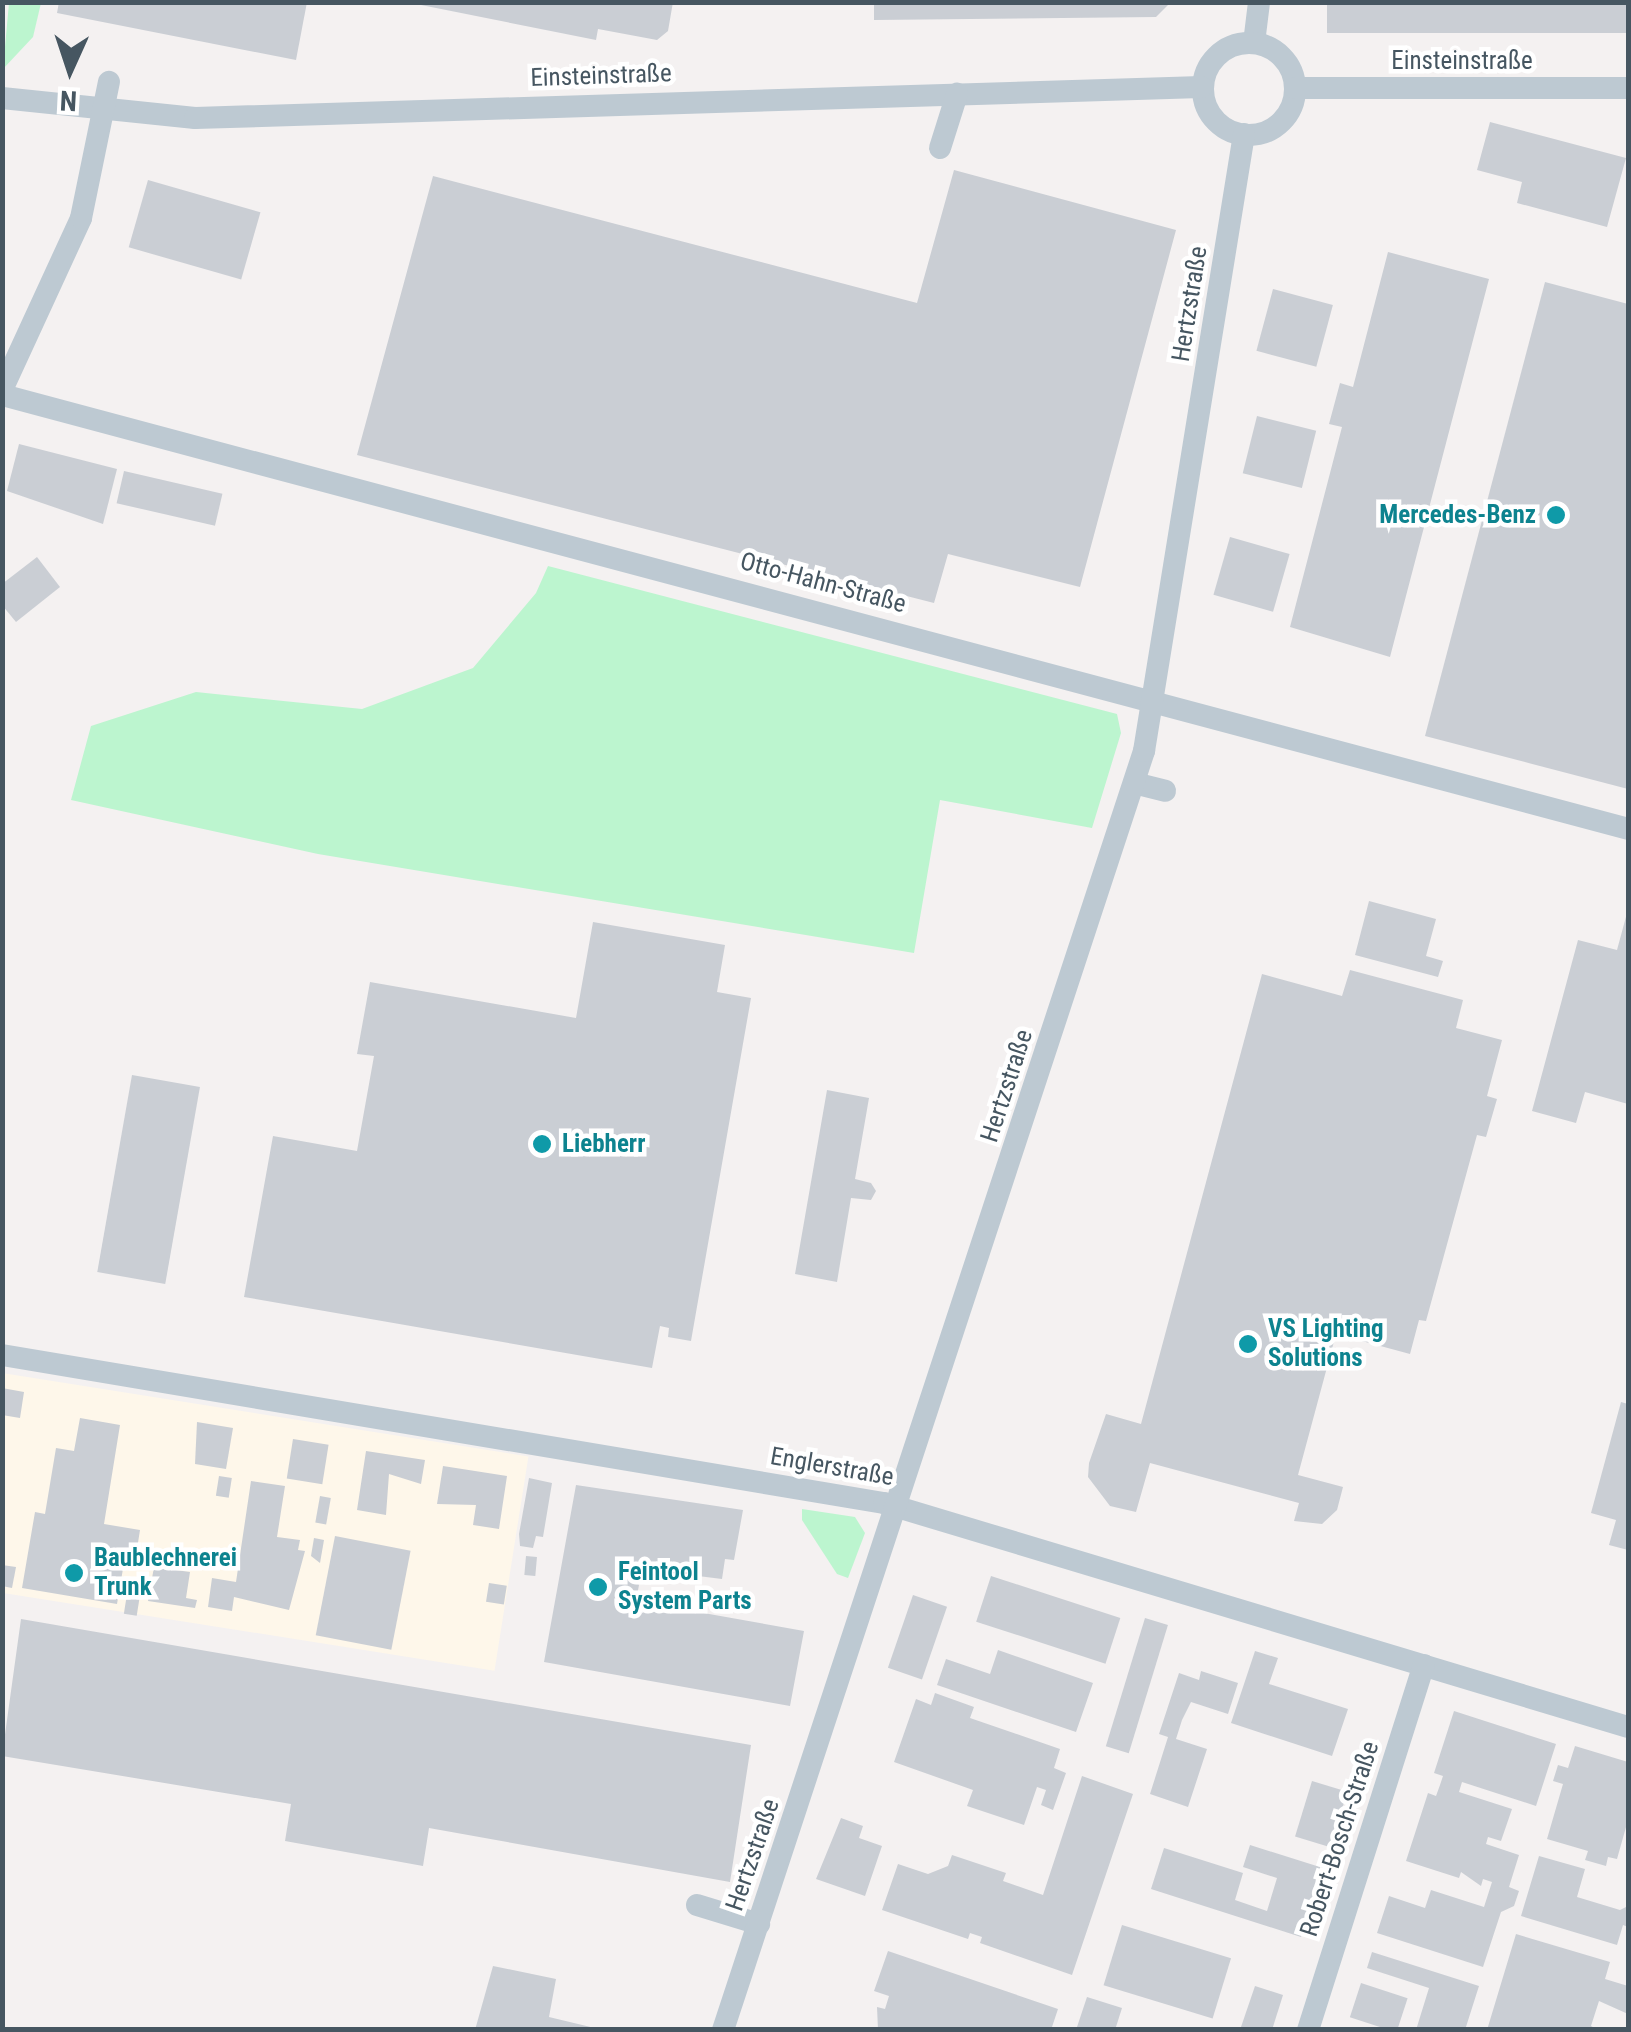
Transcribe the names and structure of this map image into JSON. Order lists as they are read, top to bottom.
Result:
{
  "streets": {
    "street": [
      "Einsteinstraße",
      "Hertzstraße",
      "Otto-Hahn-Straße",
      "Englerstraße",
      "Robert-Bosch-Straße"
    ]
  },
  "crossings": [
    ["Einsteinstraße", "Hertzstraße"],
    ["Hertzstraße", "Otto-Hahn-Straße"],
    ["Hertzstraße", "Englerstraße"],
    ["Englerstraße", "Robert-Bosch-Straße"]
  ],
  "places": [
    "Mercedes-Benz",
    "Liebherr",
    "VS Lighting Solutions",
    "Baublechnerei Trunk",
    "Feintool System Parts"
  ],
  "north": "bottom"
}
